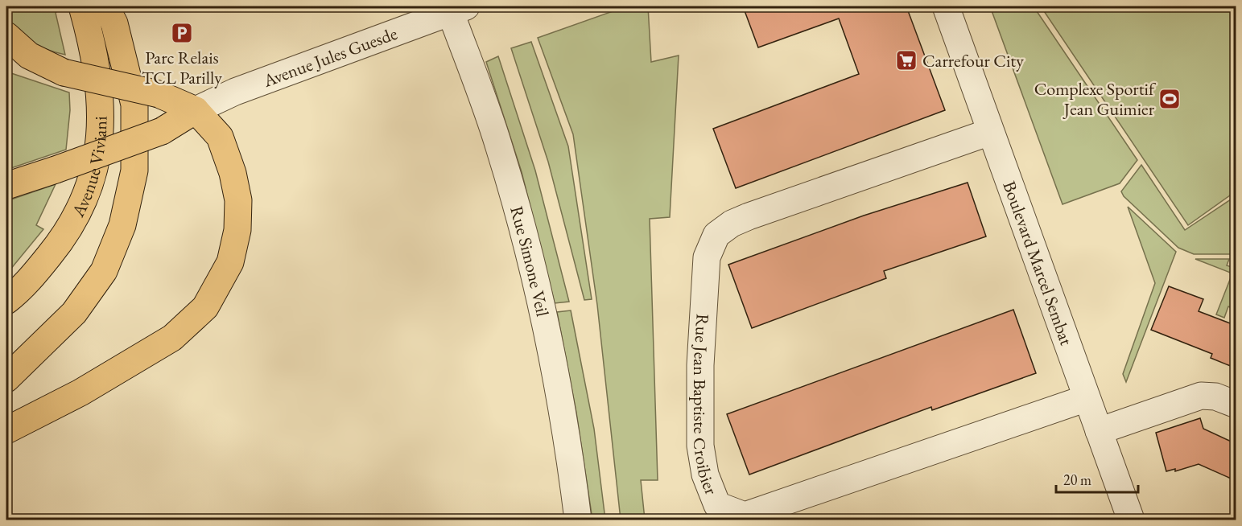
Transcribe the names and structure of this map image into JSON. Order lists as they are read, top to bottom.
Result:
{
  "streets": {
    "main road": ["Avenue Viviani"],
    "street": [
      "Avenue Jules Guesde",
      "Rue Simone Veil",
      "Boulevard Marcel Sembat",
      "Rue Jean Baptiste Croibier"
    ]
  },
  "crossings": [
    ["Avenue Jules Guesde", "Rue Simone Veil"],
    ["Boulevard Marcel Sembat", "Rue Jean Baptiste Croibier"]
  ],
  "places": {
    "parking": ["Parc Relais TCL Parilly"],
    "supermarket": ["Carrefour City"],
    "sports": ["Complexe Sportif Jean Guimier"]
  },
  "scale_bar": "20 m"
}
